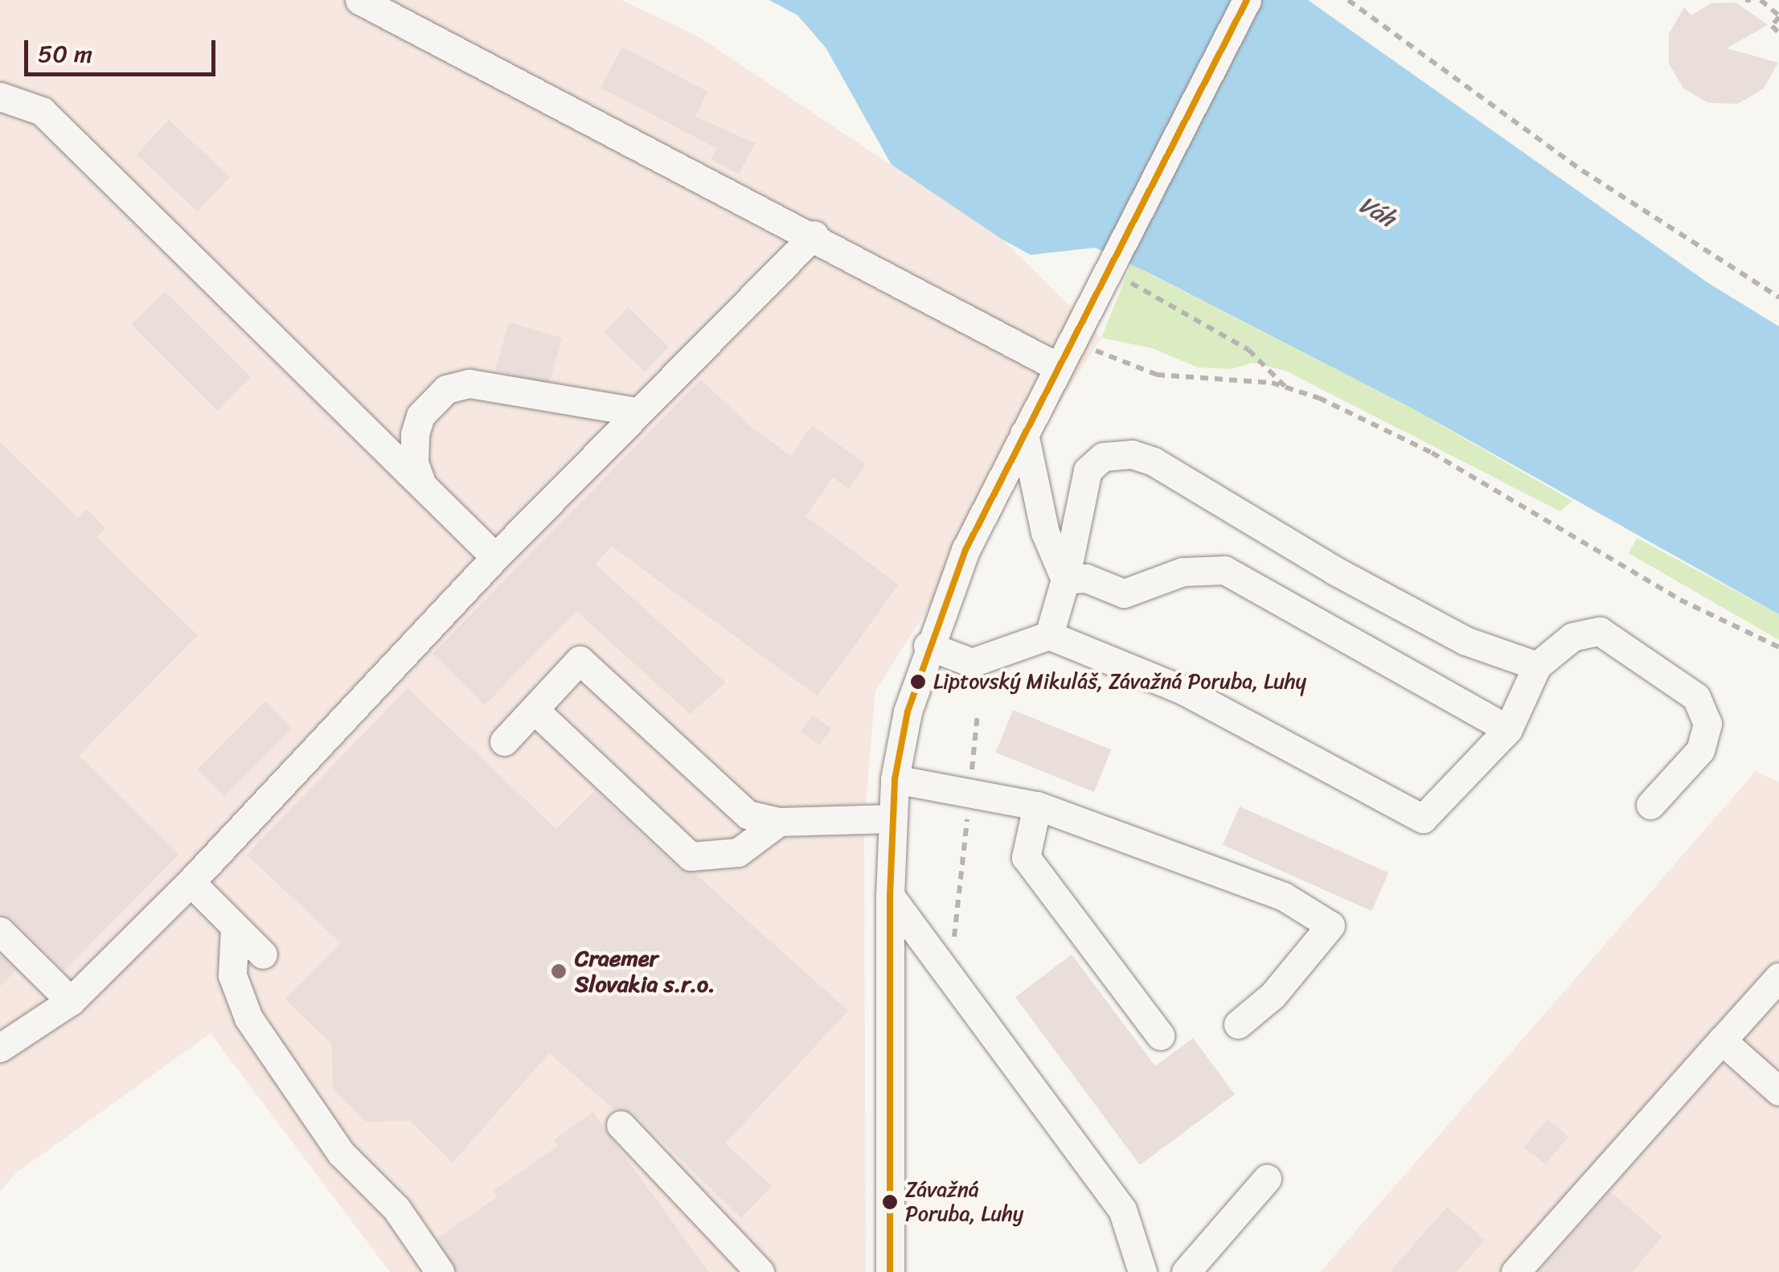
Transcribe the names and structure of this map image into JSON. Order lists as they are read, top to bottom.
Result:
{
  "water": ["Váh"],
  "places": ["Liptovský Mikuláš, Závažná Poruba, Luhy", "Craemer Slovakia s.r.o.", "Závažná Poruba, Luhy"],
  "scale_bar": "50 m"
}
